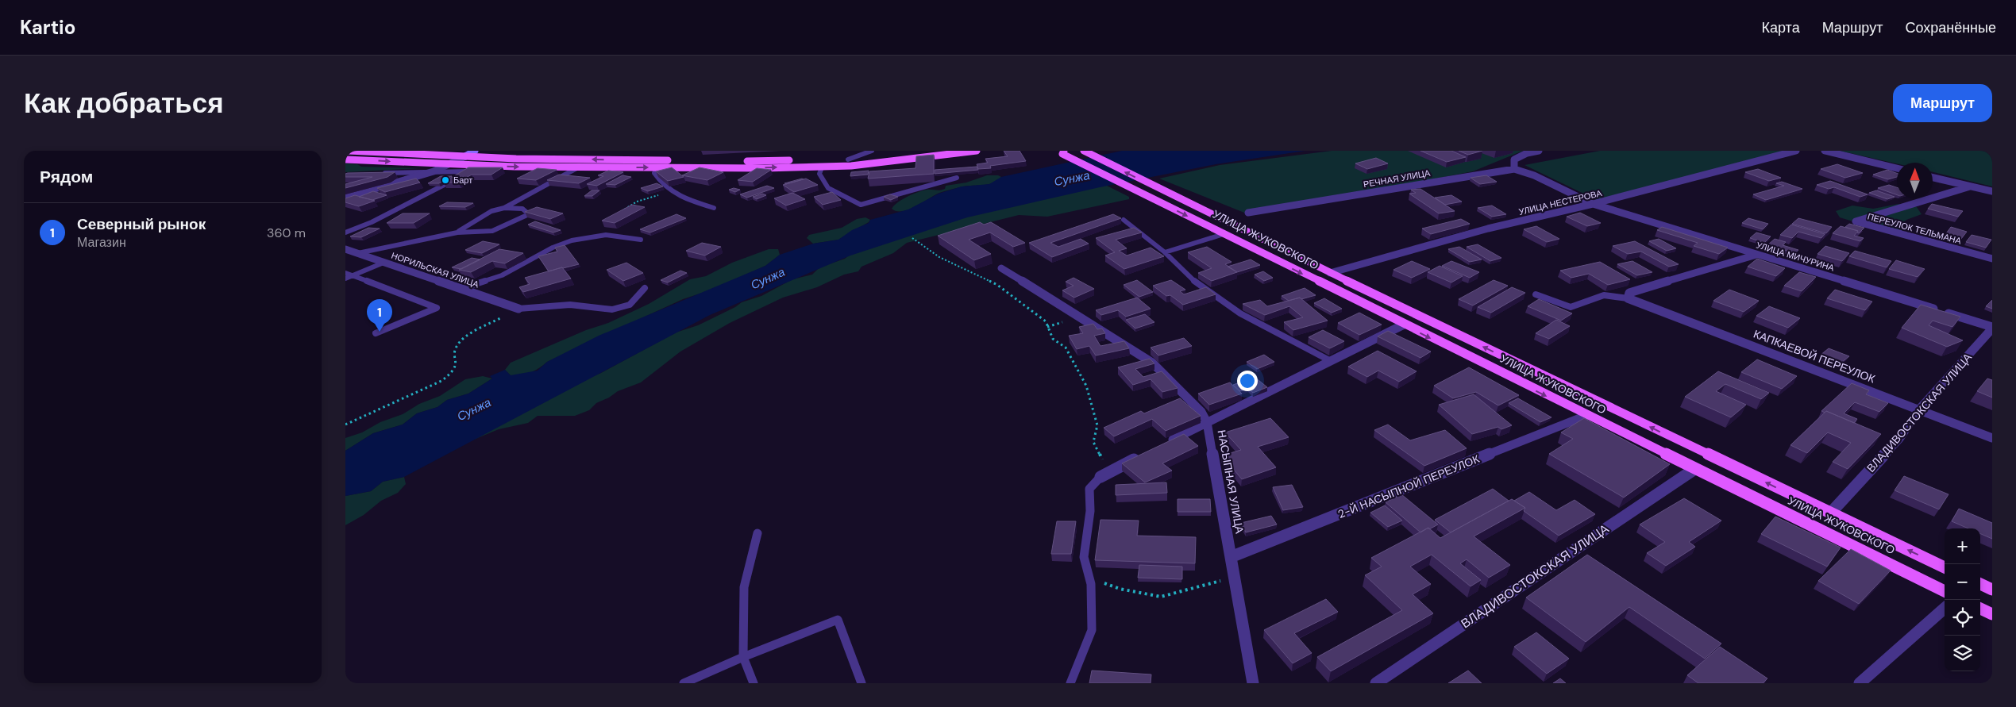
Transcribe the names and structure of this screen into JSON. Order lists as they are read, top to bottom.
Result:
{
  "streets": {
    "main road": ["УЛИЦА ЖУКОВСКОГО"],
    "street": [
      "РЕЧНАЯ УЛИЦА",
      "УЛИЦА НЕСТЕРОВА",
      "ПЕРЕУЛОК ТЕЛЬМАНА",
      "УЛИЦА МИЧУРИНА",
      "НОРИЛЬСКАЯ УЛИЦА",
      "КАПКАЕВОЙ ПЕРЕУЛОК",
      "ВЛАДИВОСТОКСКАЯ УЛИЦА",
      "НАСЫПНАЯ УЛИЦА",
      "2-Й НАСЫПНОЙ ПЕРЕУЛОК"
    ]
  },
  "crossings": [
    ["РЕЧНАЯ УЛИЦА", "УЛИЦА МИЧУРИНА"],
    ["УЛИЦА НЕСТЕРОВА", "УЛИЦА МИЧУРИНА"],
    ["УЛИЦА ЖУКОВСКОГО", "ВЛАДИВОСТОКСКАЯ УЛИЦА"],
    ["УЛИЦА ЖУКОВСКОГО", "2-Й НАСЫПНОЙ ПЕРЕУЛОК"],
    ["УЛИЦА МИЧУРИНА", "ВЛАДИВОСТОКСКАЯ УЛИЦА"],
    ["КАПКАЕВОЙ ПЕРЕУЛОК", "ВЛАДИВОСТОКСКАЯ УЛИЦА"],
    ["НАСЫПНАЯ УЛИЦА", "2-Й НАСЫПНОЙ ПЕРЕУЛОК"]
  ],
  "water": ["Сунжа"],
  "places": ["Барт"],
  "north": "top",
  "page": {
    "header": "Kartio",
    "nav": ["Карта", "Маршрут", "Сохранённые"],
    "buttons": "Маршрут",
    "title": "Как добраться",
    "heading": "Рядом",
    "list": [
      {
        "mark": "1",
        "name": "Северный рынок",
        "note": "Магазин",
        "value": "360 m"
      }
    ],
    "pins": "1",
    "map_buttons": ["+", "−"]
  }
}
